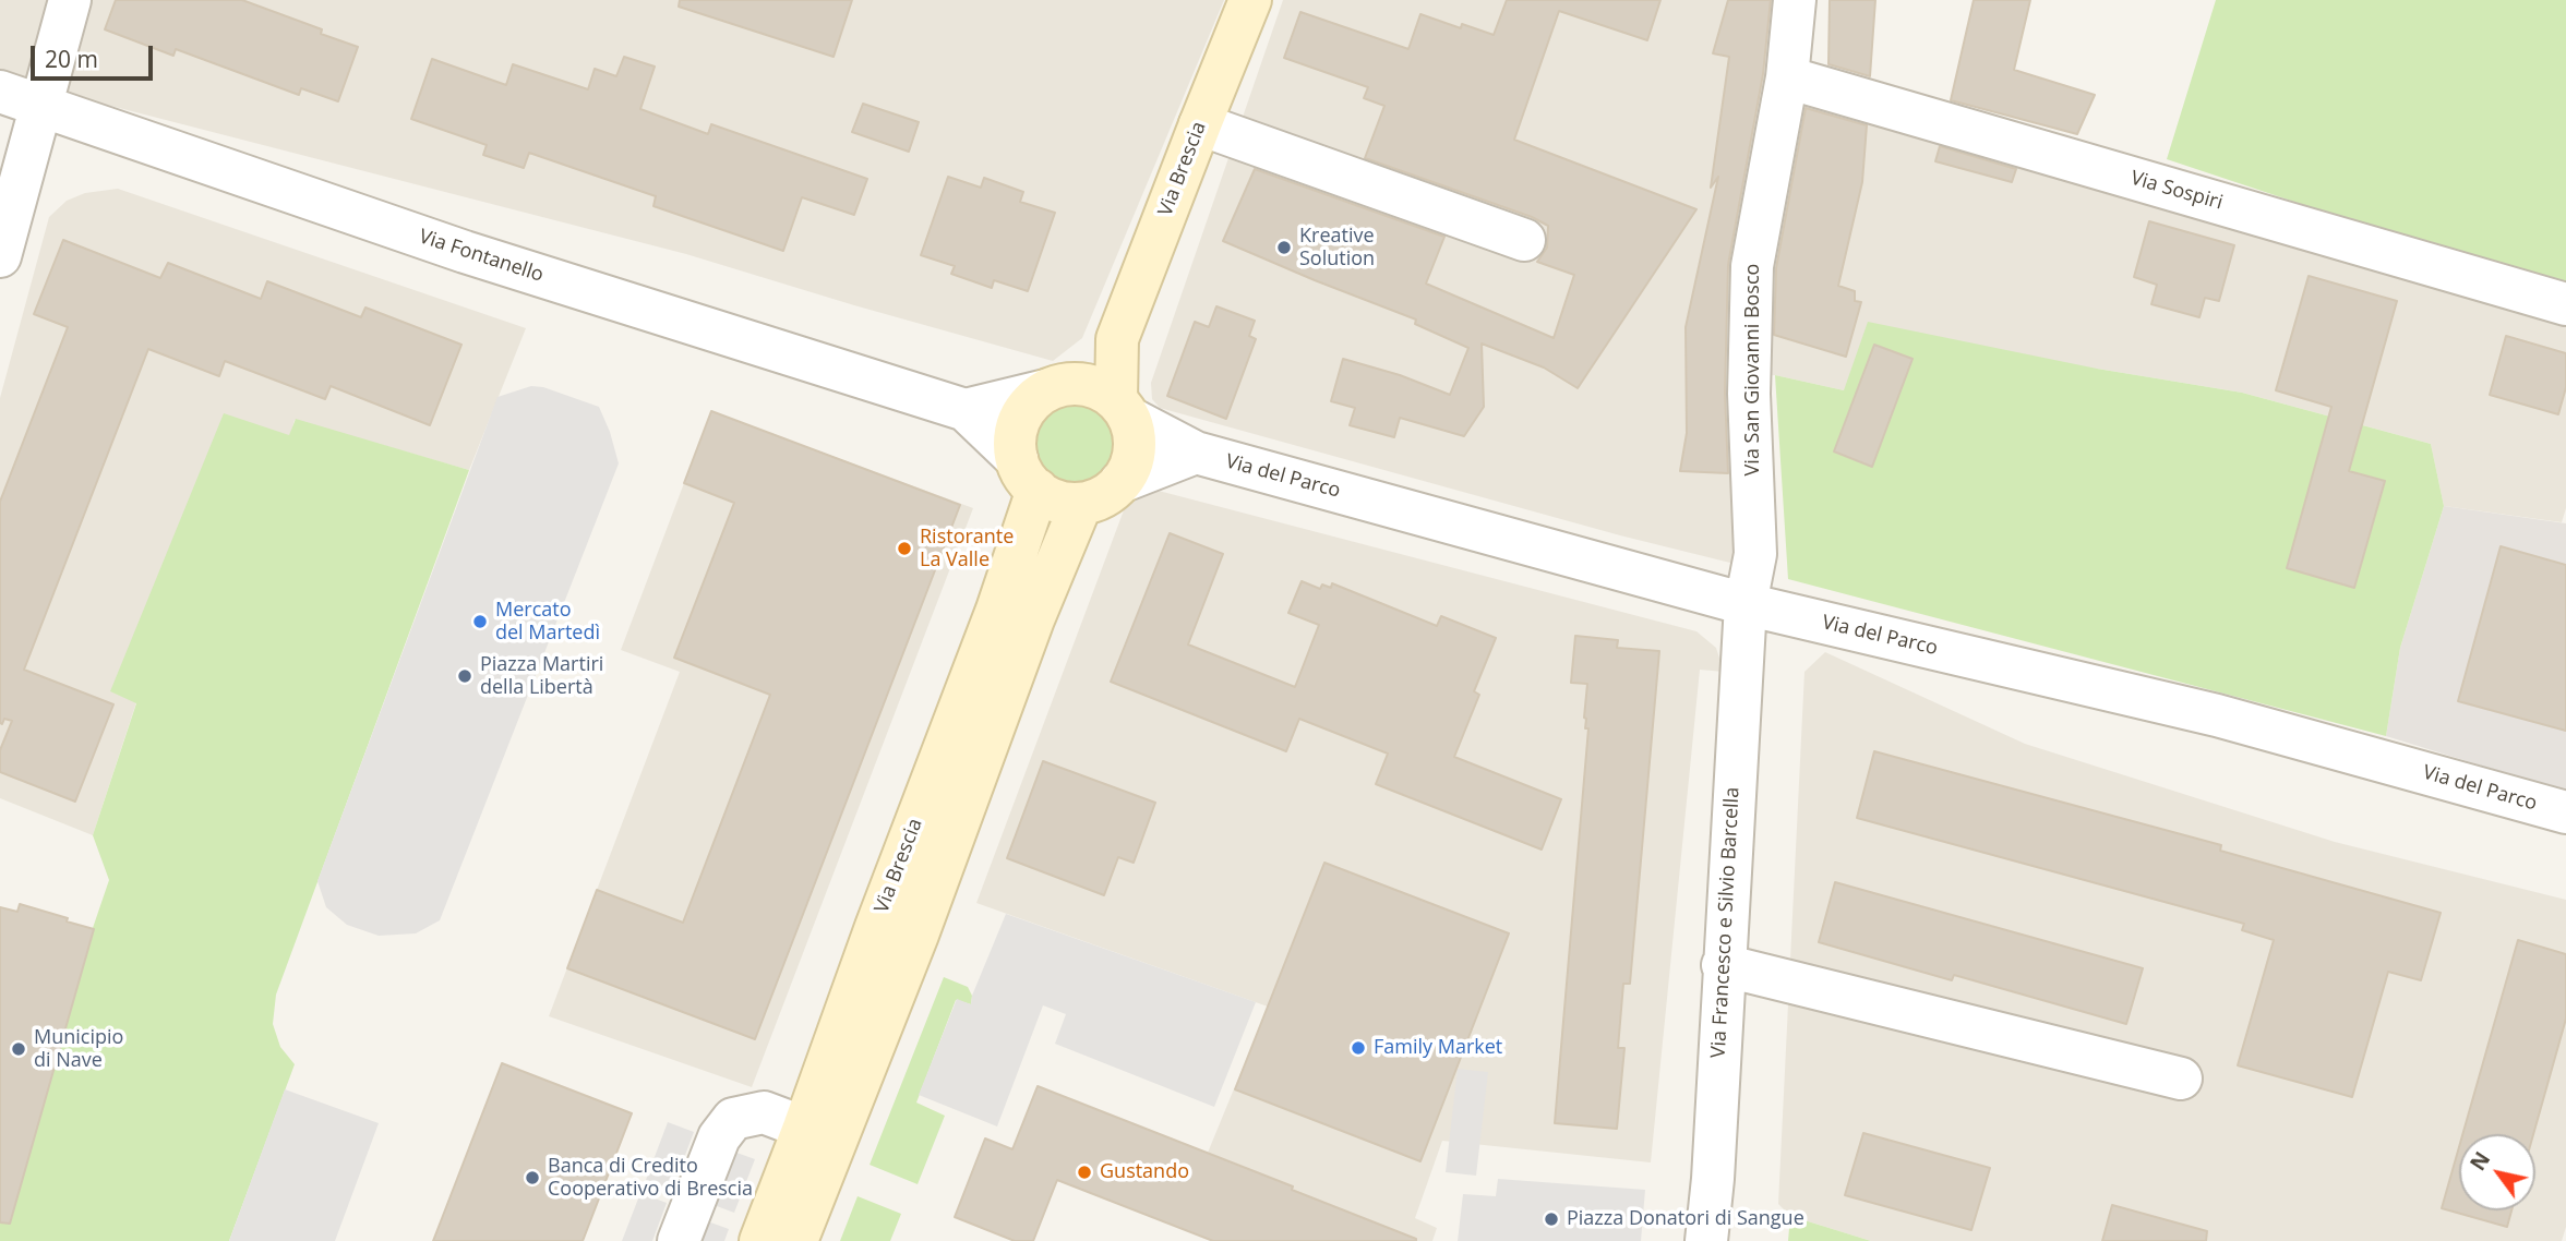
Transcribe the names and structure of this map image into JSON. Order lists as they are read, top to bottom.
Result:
{
  "streets": {
    "main road": ["Via Brescia"],
    "street": [
      "Via Sospiri",
      "Via Fontanello",
      "Via San Giovanni Bosco",
      "Via del Parco",
      "Via Francesco e Silvio Barcella"
    ]
  },
  "crossings": [
    ["Via Brescia", "Via Fontanello"],
    ["Via Sospiri", "Via San Giovanni Bosco"],
    ["Via San Giovanni Bosco", "Via del Parco"],
    ["Via San Giovanni Bosco", "Via Francesco e Silvio Barcella"],
    ["Via del Parco", "Via Francesco e Silvio Barcella"]
  ],
  "places": [
    "Kreative Solution",
    "Ristorante La Valle",
    "Mercato del Martedì",
    "Piazza Martiri della Libertà",
    "Family Market",
    "Municipio di Nave",
    "Gustando",
    "Banca di Credito Cooperativo di Brescia",
    "Piazza Donatori di Sangue"
  ],
  "scale_bar": "20 m",
  "north": "top left"
}
